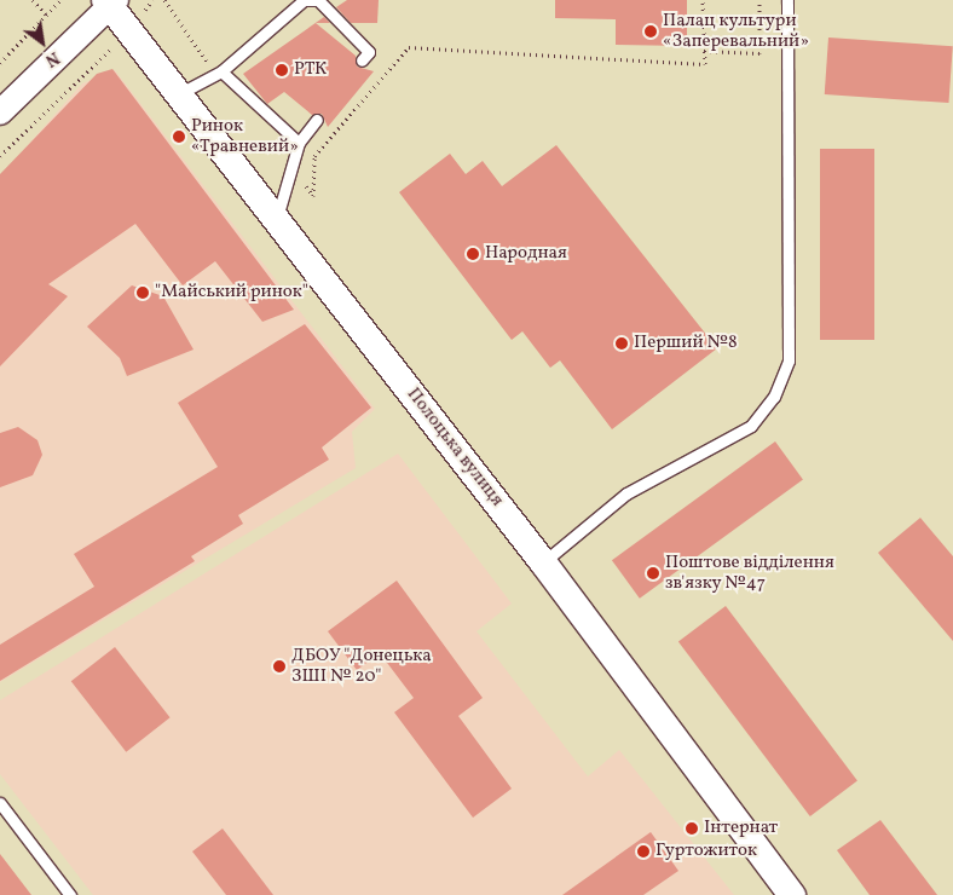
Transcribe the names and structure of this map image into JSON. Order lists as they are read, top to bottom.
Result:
{
  "streets": {
    "main road": ["Полоцька вулиця"]
  },
  "places": [
    "Палац культури «Заперевальний»",
    "РТК",
    "Ринок «Травневий»",
    "Народная",
    "\"Майський ринок\"",
    "Перший №8",
    "Поштове відділення зв'язку №47",
    "ДБОУ \"Донецька ЗШІ № 20\"",
    "Інтернат",
    "Гуртожиток"
  ],
  "north": "bottom right"
}
